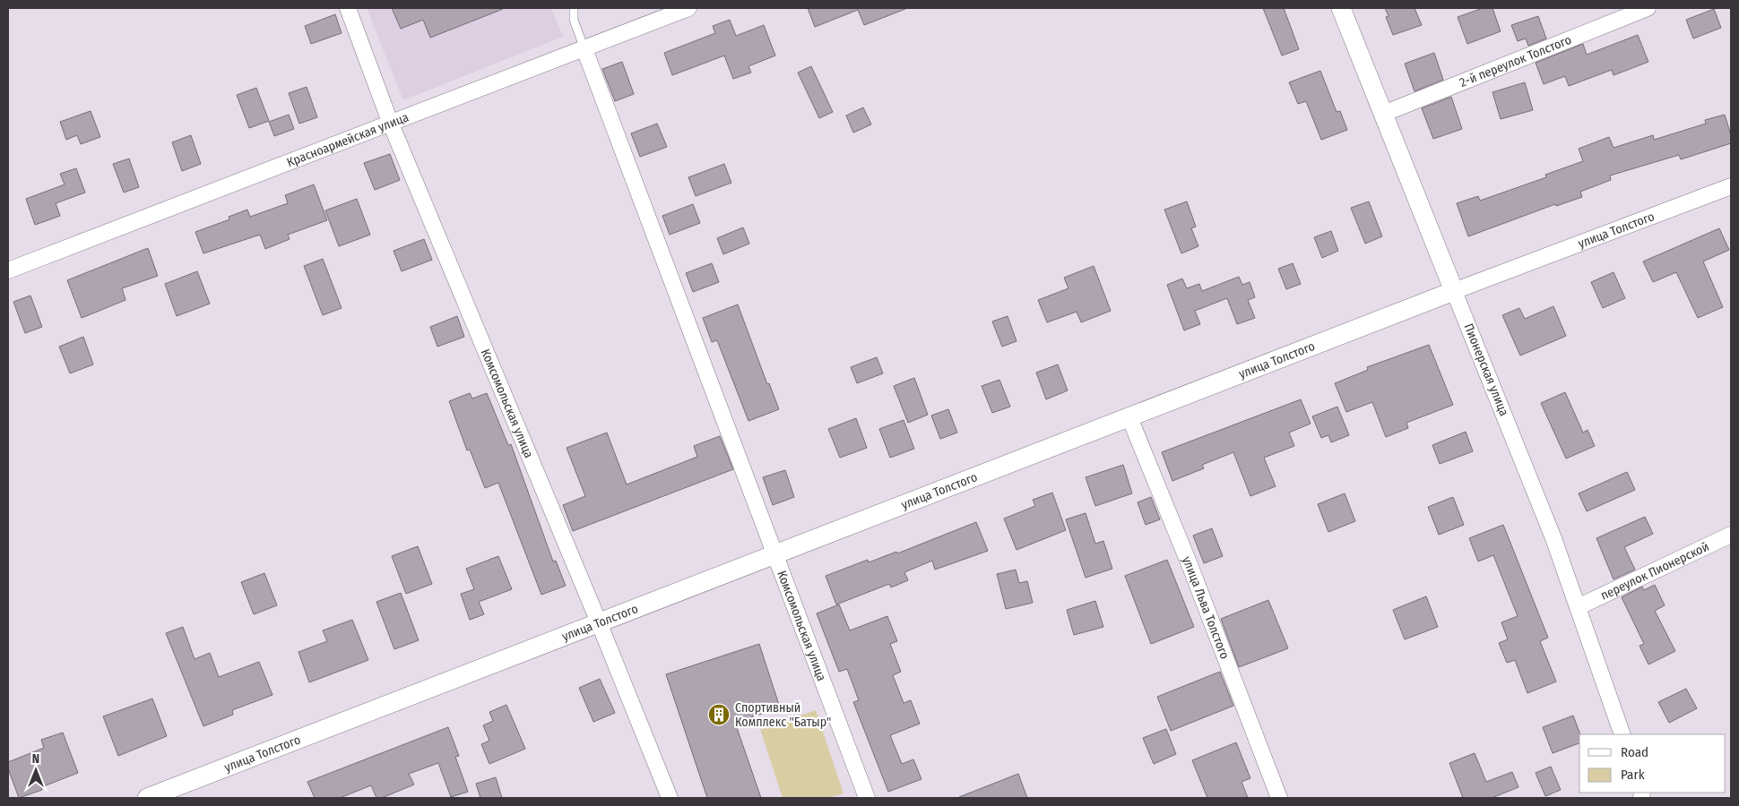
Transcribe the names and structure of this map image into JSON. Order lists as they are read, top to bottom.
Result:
{
  "streets": {
    "street": [
      "2-й переулок Толстого",
      "Красноармейская улица",
      "улица Толстого",
      "Пионерская улица",
      "Комсомольская улица",
      "переулок Пионерской",
      "улица Льва Толстого"
    ]
  },
  "crossings": [
    ["2-й переулок Толстого", "Пионерская улица"],
    ["Красноармейская улица", "Комсомольская улица"],
    ["улица Толстого", "Пионерская улица"],
    ["улица Толстого", "Комсомольская улица"],
    ["улица Толстого", "улица Льва Толстого"],
    ["Пионерская улица", "переулок Пионерской"]
  ],
  "places": {
    "building": ["Спортивный Комплекс \"Батыр\""]
  },
  "legend": ["Road", "Park"],
  "north": "top"
}
